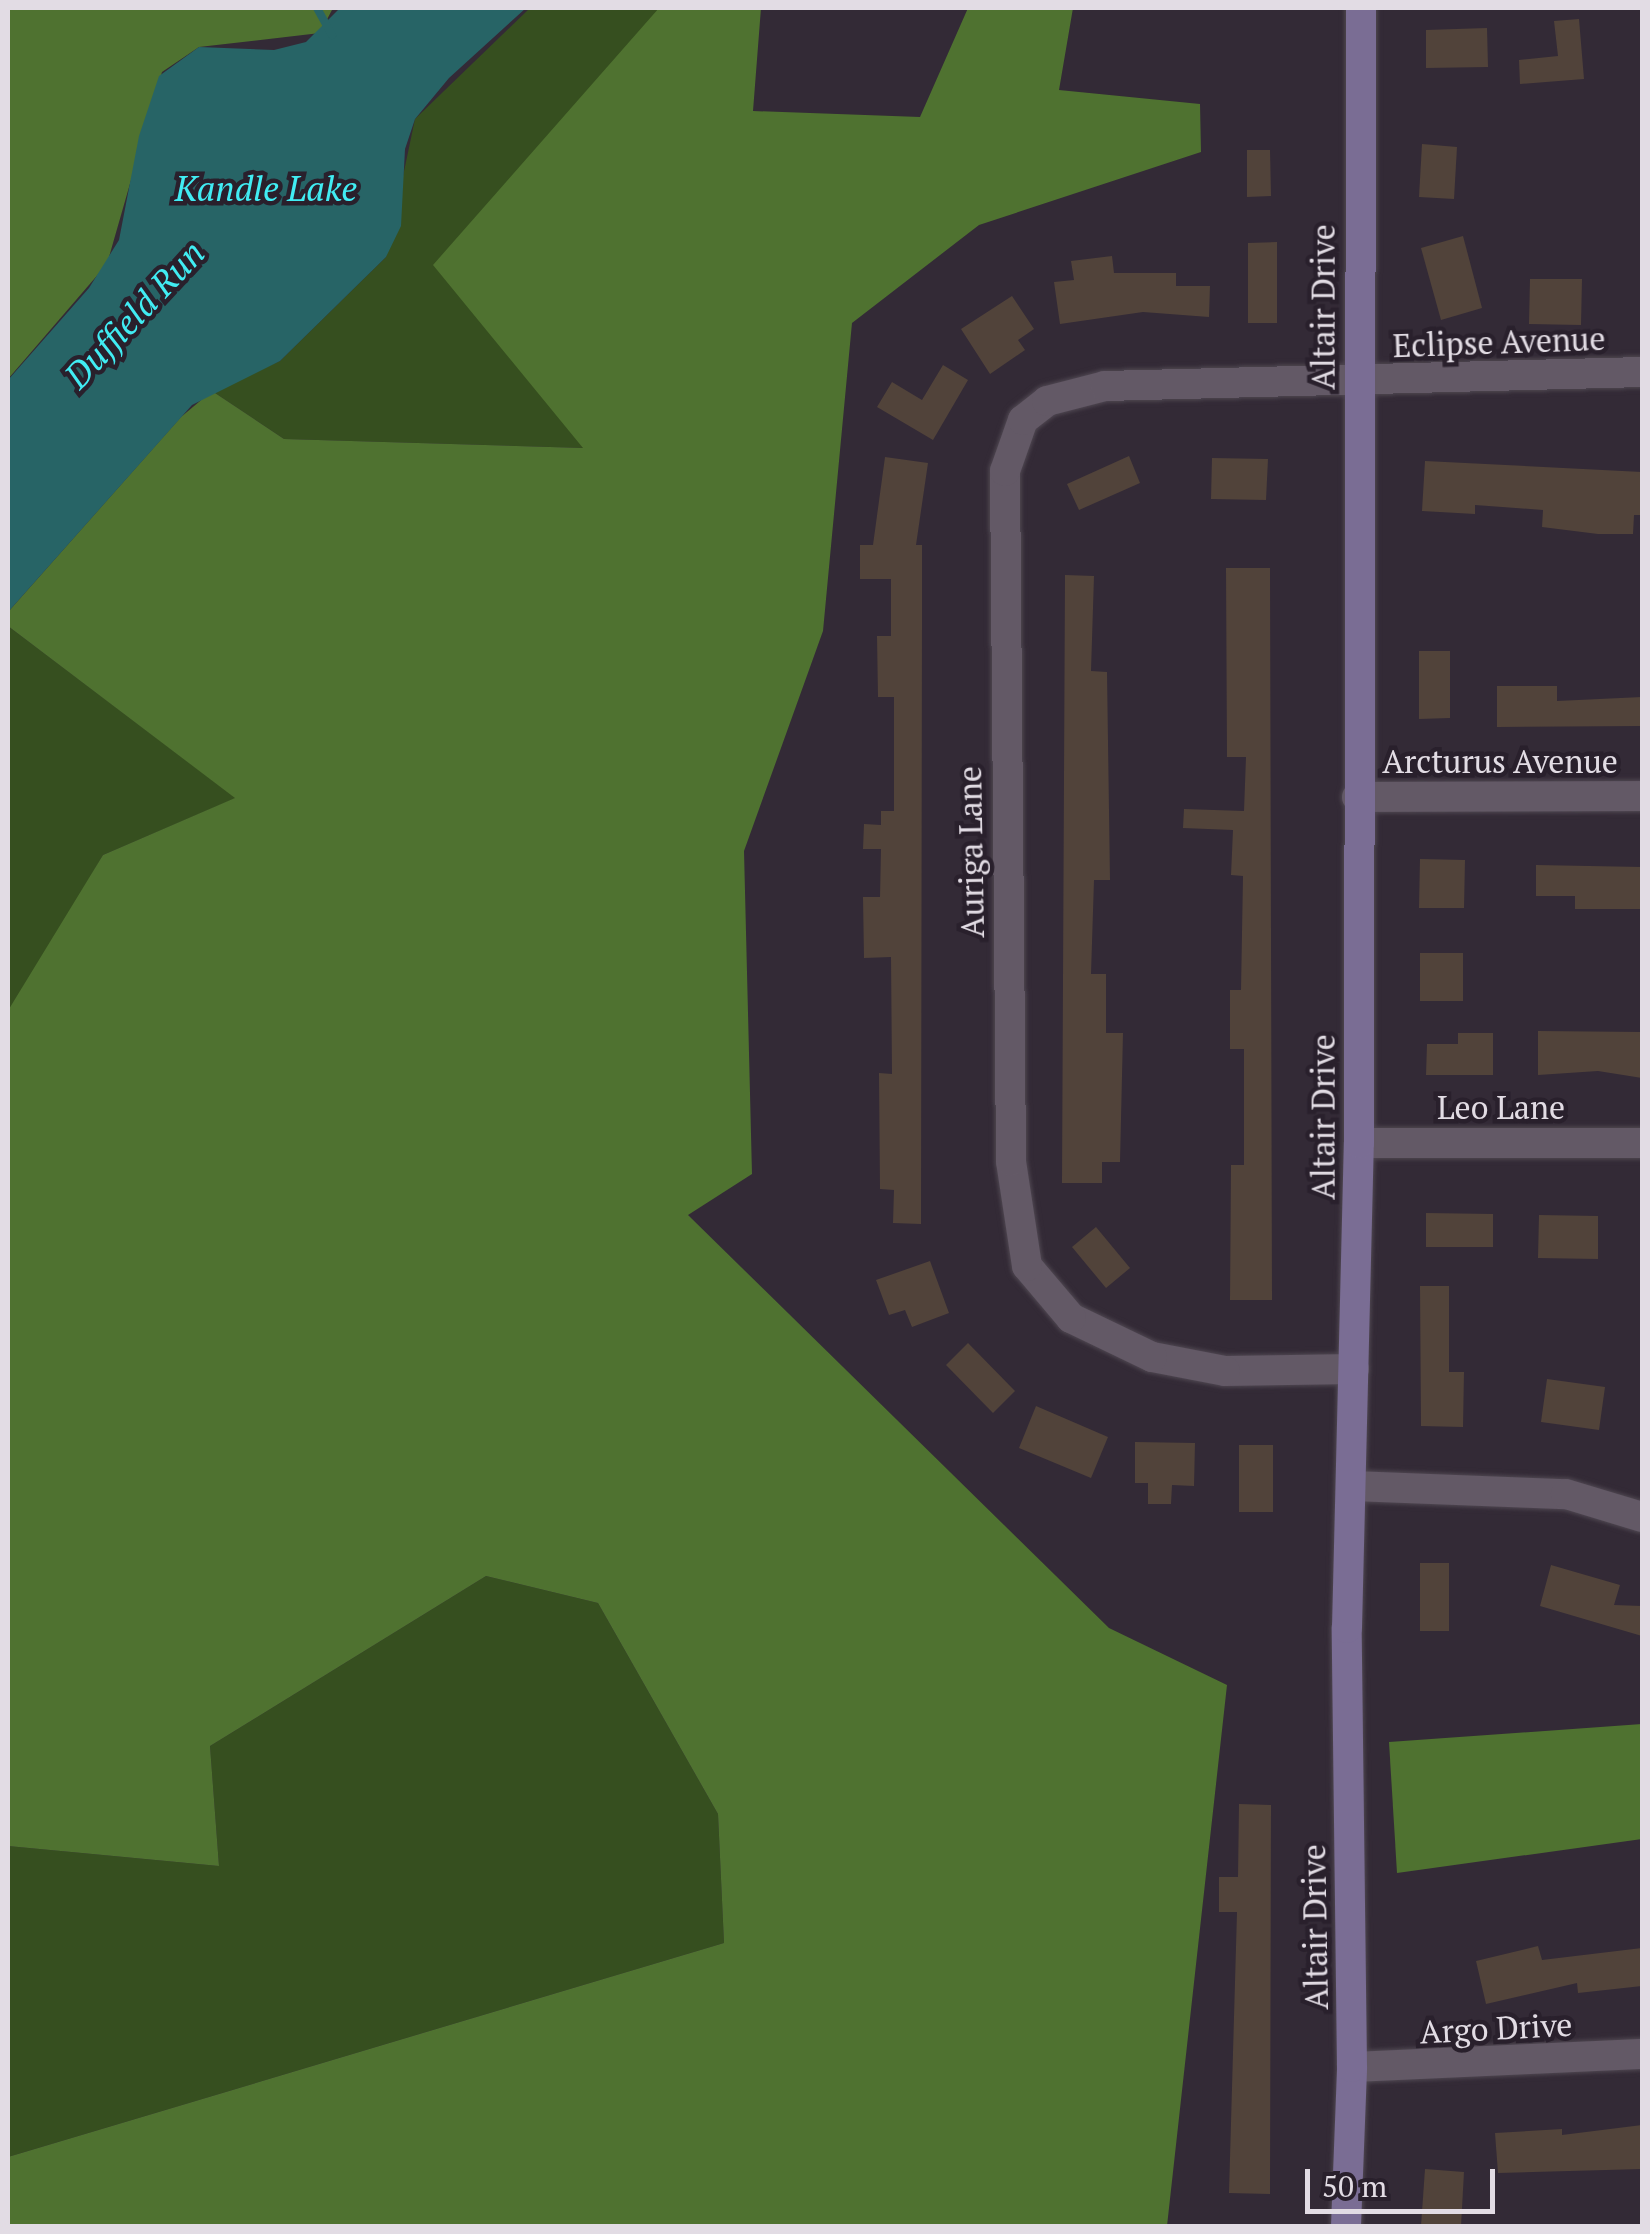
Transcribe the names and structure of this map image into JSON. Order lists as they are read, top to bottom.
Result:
{
  "streets": {
    "street": [
      "Altair Drive",
      "Eclipse Avenue",
      "Arcturus Avenue",
      "Auriga Lane",
      "Leo Lane",
      "Argo Drive"
    ]
  },
  "crossings": [
    ["Altair Drive", "Eclipse Avenue"],
    ["Altair Drive", "Arcturus Avenue"],
    ["Altair Drive", "Auriga Lane"],
    ["Altair Drive", "Leo Lane"],
    ["Altair Drive", "Argo Drive"],
    ["Eclipse Avenue", "Auriga Lane"]
  ],
  "water": ["Kandle Lake", "Duffield Run"],
  "scale_bar": "50 m"
}
